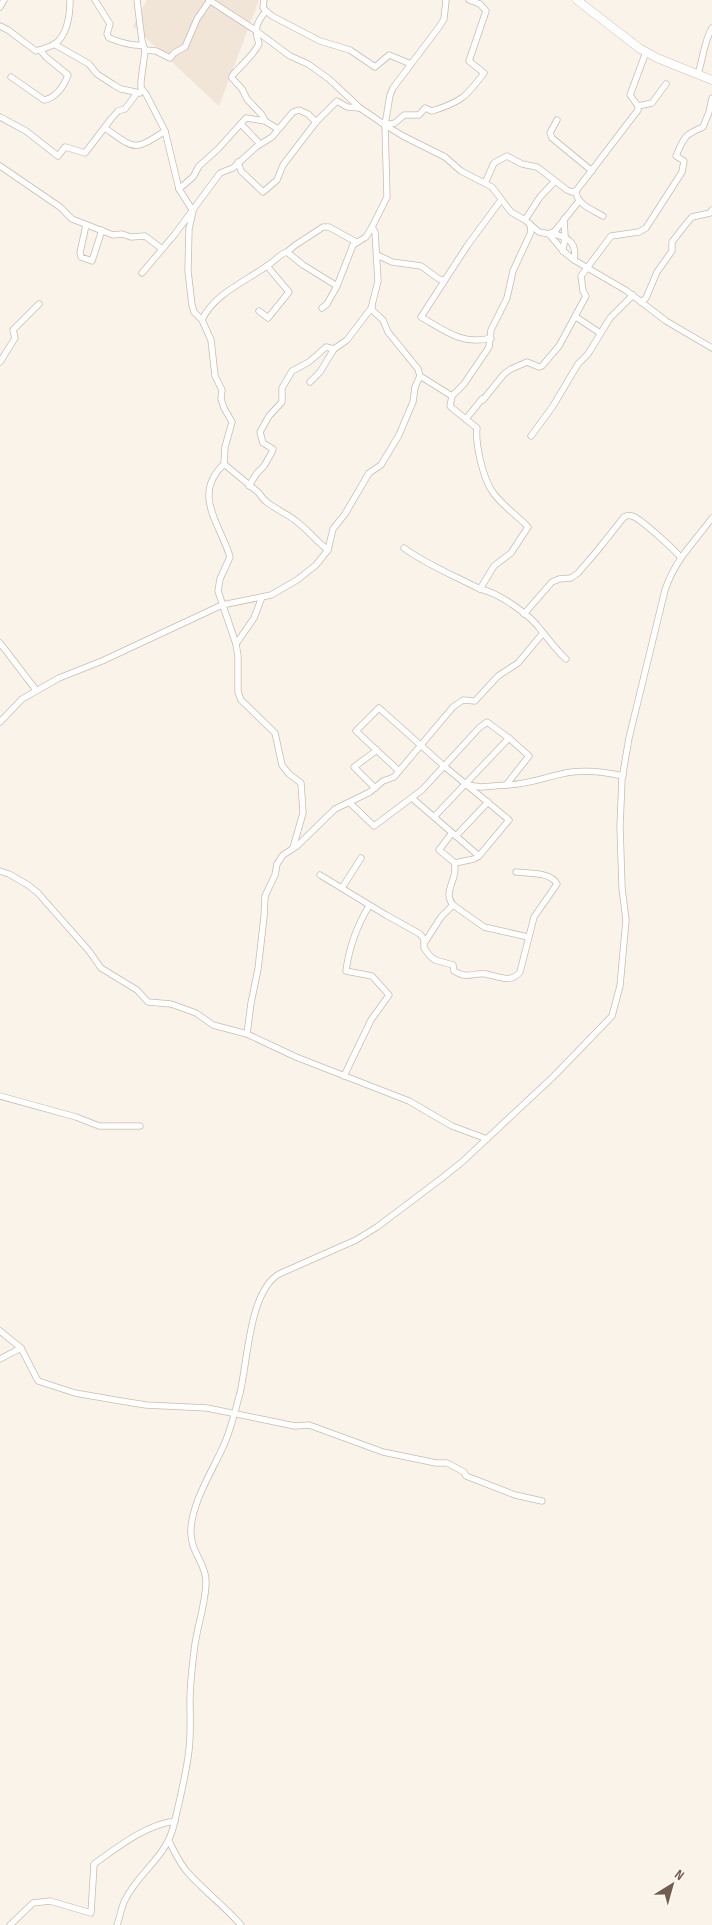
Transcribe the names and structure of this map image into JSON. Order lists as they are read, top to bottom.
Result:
{
  "north": "top right"
}
